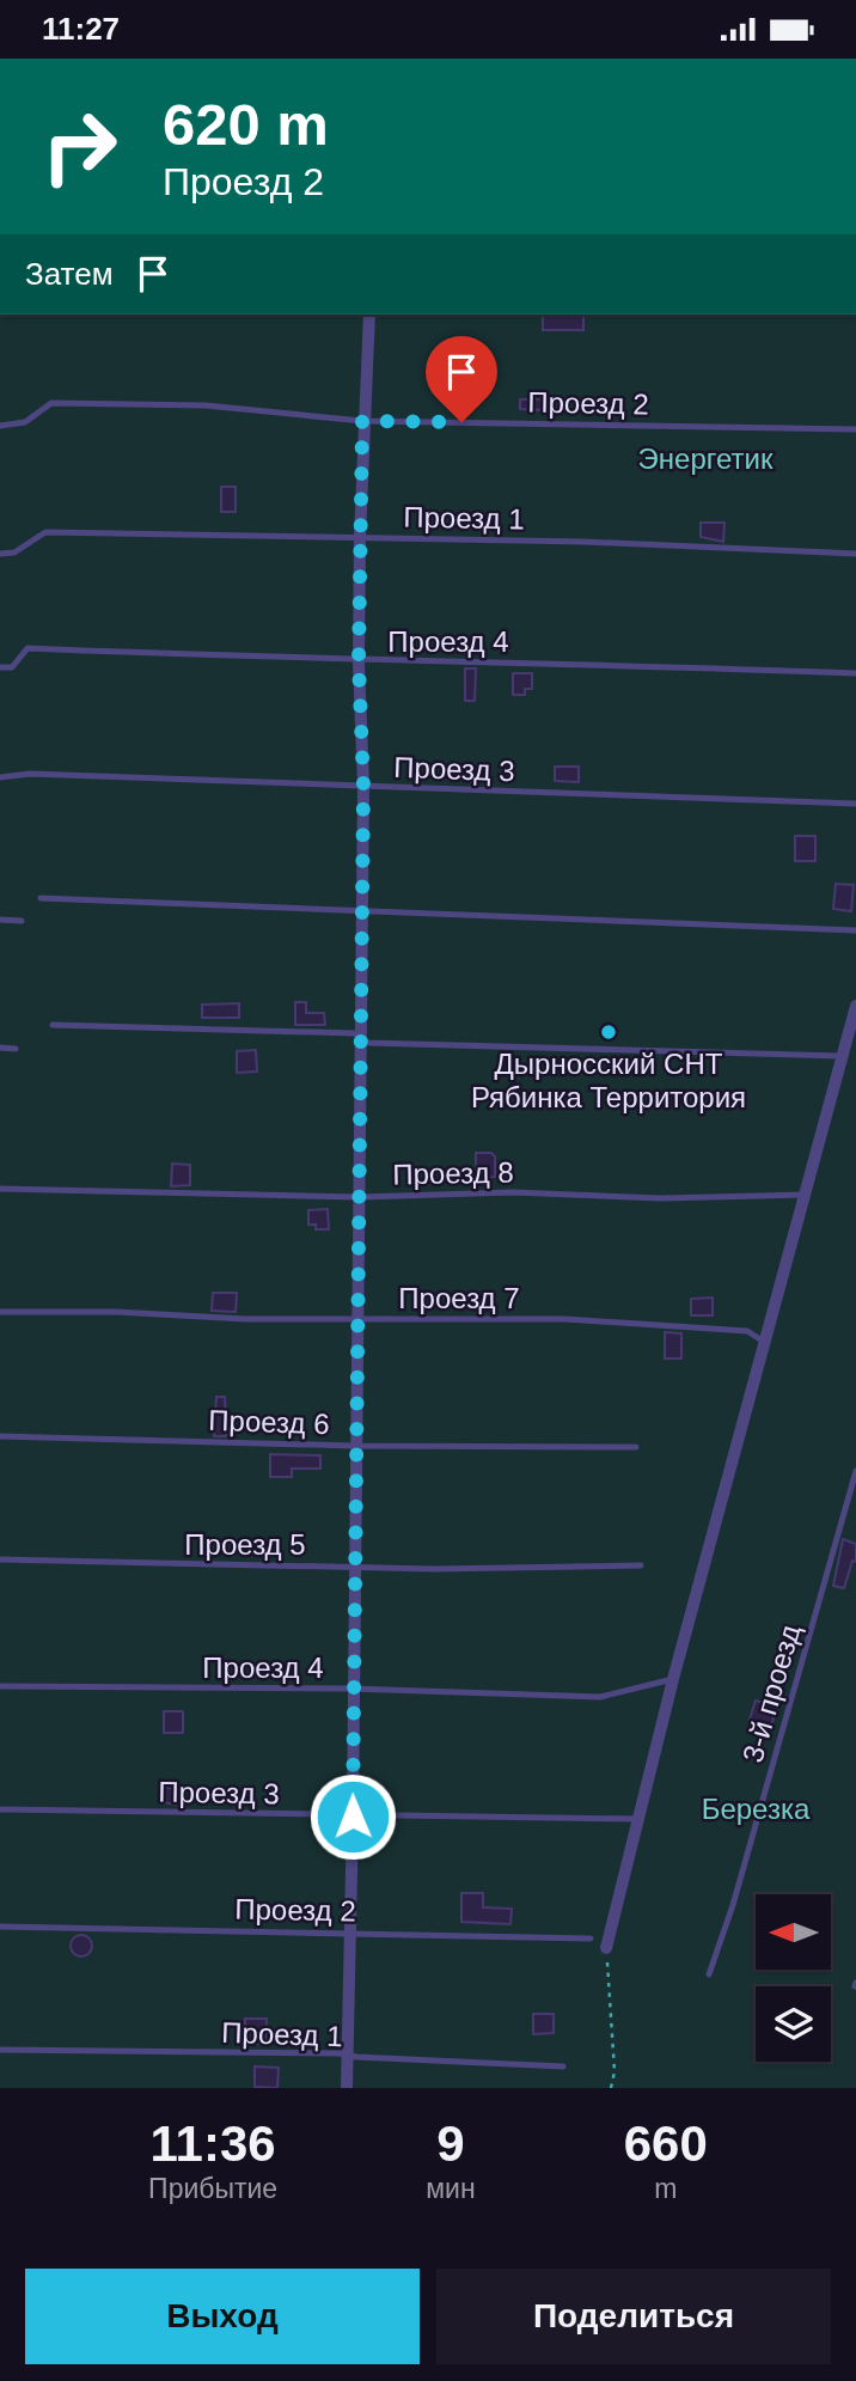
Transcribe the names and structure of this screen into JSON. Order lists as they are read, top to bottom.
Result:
{
  "streets": {
    "lane": [
      "Проезд 2",
      "Проезд 1",
      "Проезд 4",
      "Проезд 3",
      "Проезд 8",
      "Проезд 7",
      "Проезд 6",
      "Проезд 5",
      "3-й проезд"
    ]
  },
  "parks": ["Энергетик", "Березка"],
  "places": ["Дырносский СНТ Рябинка Территория"],
  "north": "left",
  "page": {
    "status": "11:27",
    "turn": ["620 m", "Проезд 2"],
    "then": "Затем",
    "eta": [
      "11:36",
      "Прибытие",
      "9",
      "мин",
      "660",
      "m"
    ],
    "buttons": ["Выход", "Поделиться"]
  }
}
